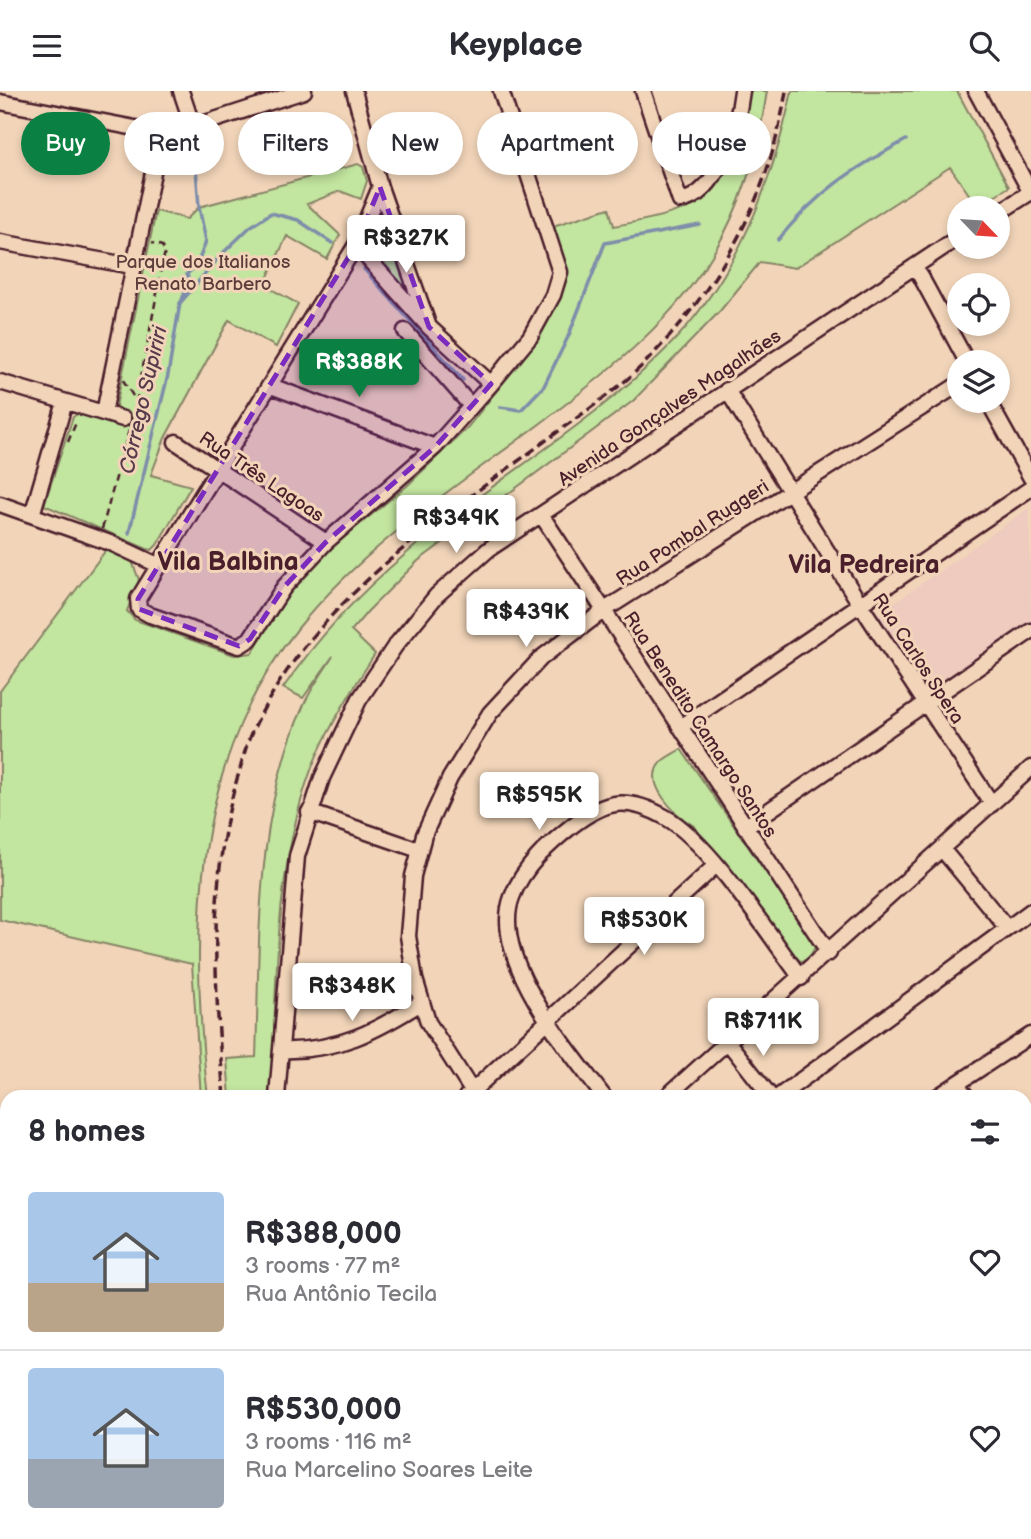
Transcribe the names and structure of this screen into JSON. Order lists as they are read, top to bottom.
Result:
{
  "streets": {
    "street": [
      "Avenida Gonçalves Magalhães",
      "Rua Três Lagoas",
      "Rua Pombal Ruggeri",
      "Rua Carlos Spera",
      "Rua Benedito Camargo Santos"
    ]
  },
  "crossings": [
    ["Avenida Gonçalves Magalhães", "Rua Carlos Spera"],
    ["Avenida Gonçalves Magalhães", "Rua Benedito Camargo Santos"],
    ["Rua Pombal Ruggeri", "Rua Carlos Spera"],
    ["Rua Pombal Ruggeri", "Rua Benedito Camargo Santos"]
  ],
  "districts": ["Vila Balbina", "Vila Pedreira"],
  "water": ["Córrego Supiriri"],
  "parks": ["Parque dos Italianos Renato Barbero"],
  "north": "bottom right",
  "page": {
    "header": "Keyplace",
    "chip": [
      "Buy",
      "Rent",
      "Filters",
      "New",
      "Apartment",
      "House"
    ],
    "price": [
      "R$327K",
      "R$388K",
      "R$349K",
      "R$439K",
      "R$595K",
      "R$530K",
      "R$348K",
      "R$711K"
    ],
    "heading": "8 homes",
    "list": [
      {
        "name": "R$388,000",
        "note": "3 rooms · 77 m² · Rua Antônio Tecila"
      },
      {
        "name": "R$530,000",
        "note": "3 rooms · 116 m² · Rua Marcelino Soares Leite"
      }
    ]
  }
}
